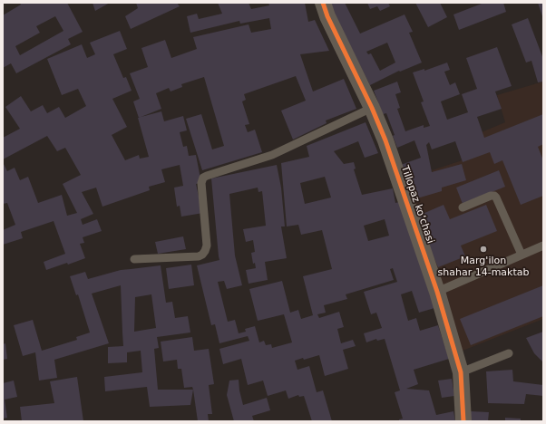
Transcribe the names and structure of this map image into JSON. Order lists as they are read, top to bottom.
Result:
{
  "streets": {
    "street": ["Tillopaz koʻchasi"]
  },
  "places": ["Marg'ilon shahar 14-maktab"]
}
